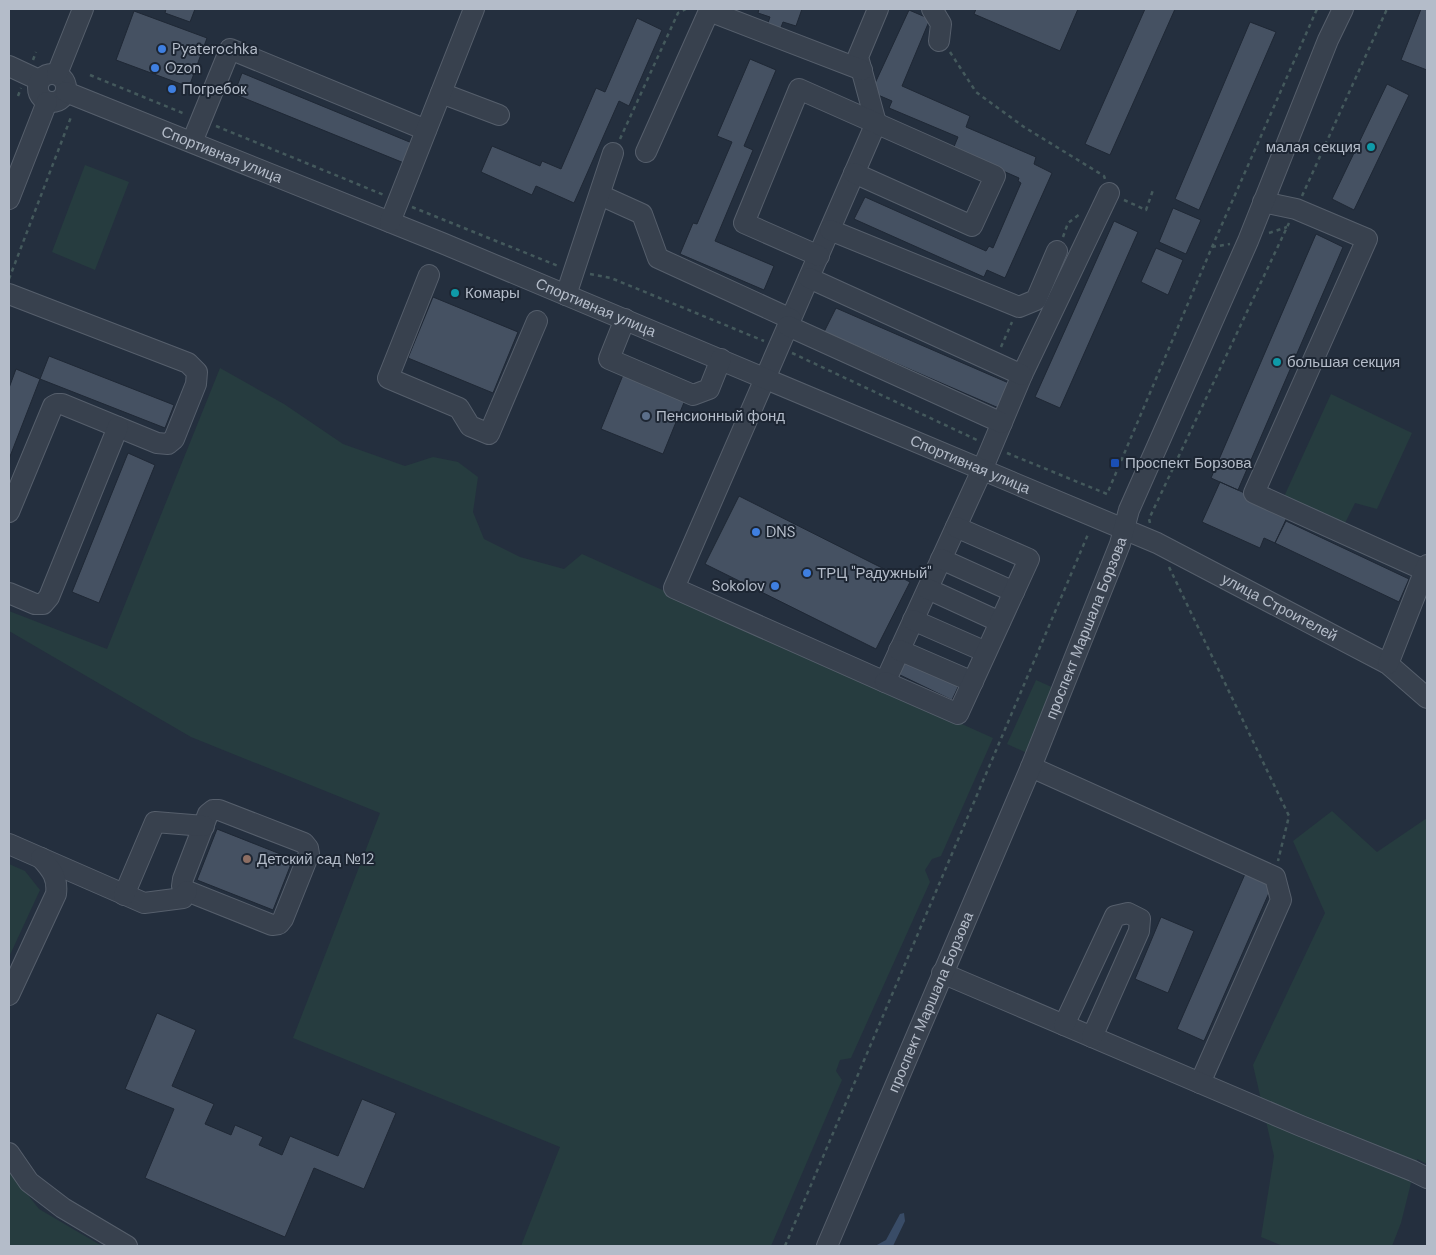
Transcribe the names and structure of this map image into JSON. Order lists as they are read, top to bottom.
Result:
{
  "streets": {
    "street": ["Спортивная улица", "улица Строителей", "проспект Маршала Борзова"]
  },
  "crossings": [
    ["Спортивная улица", "улица Строителей"],
    ["Спортивная улица", "проспект Маршала Борзова"],
    ["улица Строителей", "проспект Маршала Борзова"]
  ],
  "places": {
    "other": [
      "Pyaterochka",
      "Ozon",
      "Погребок",
      "малая секция",
      "Комары",
      "большая секция",
      "Пенсионный фонд",
      "DNS",
      "ТРЦ \"Радужный\"",
      "Sokolov",
      "Детский сад №12"
    ],
    "transit": ["Проспект Борзова"]
  }
}
